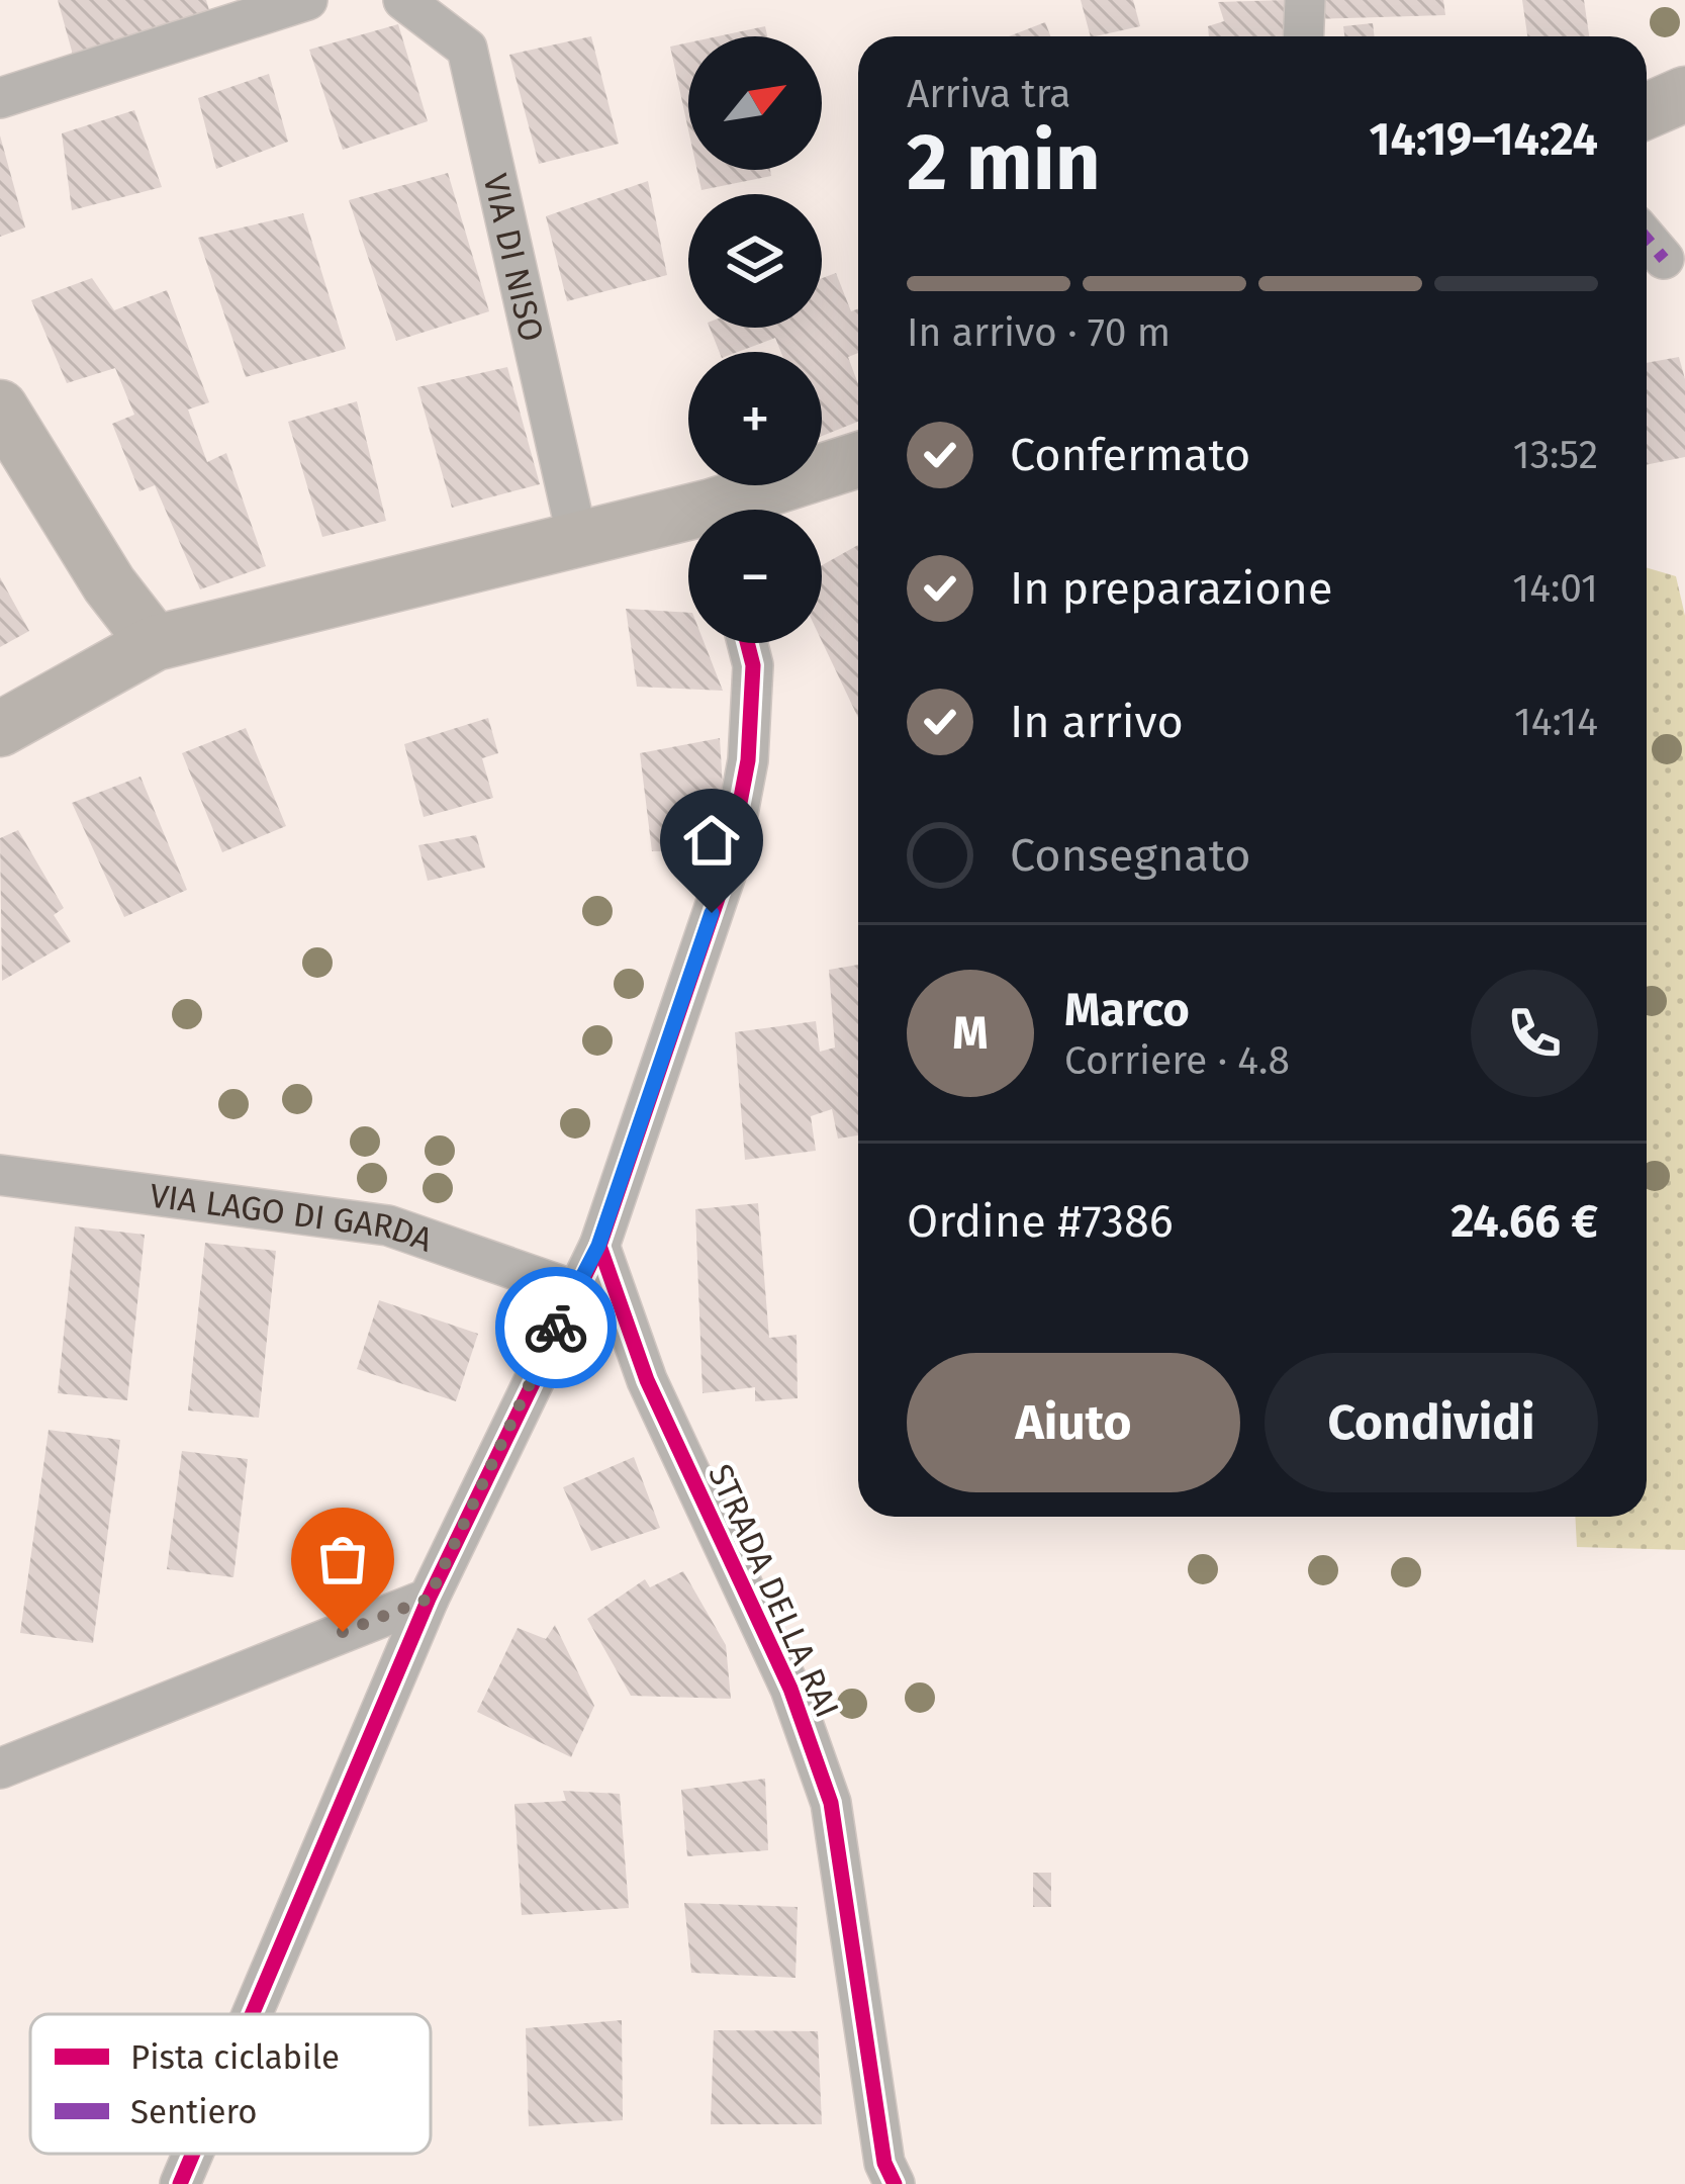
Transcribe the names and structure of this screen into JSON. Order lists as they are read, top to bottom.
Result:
{
  "streets": {
    "street": ["VIA DI NISO", "VIA LAGO DI GARDA", "STRADA DELLA RAI"]
  },
  "legend": ["Pista ciclabile", "Sentiero"],
  "north": "top right",
  "page": {
    "map_buttons": ["+", "−"],
    "heading": ["2 min", "Arriva tra", "14:19–14:24"],
    "panel": [
      "Marco",
      "Corriere · 4.8",
      "Ordine #7386",
      "24.66 €"
    ],
    "bar": "In arrivo · 70 m",
    "list": [
      ["Confermato", "13:52"],
      ["In preparazione", "14:01"],
      ["In arrivo", "14:14"],
      "Consegnato"
    ],
    "round": "M",
    "buttons": ["Aiuto", "Condividi"]
  }
}
